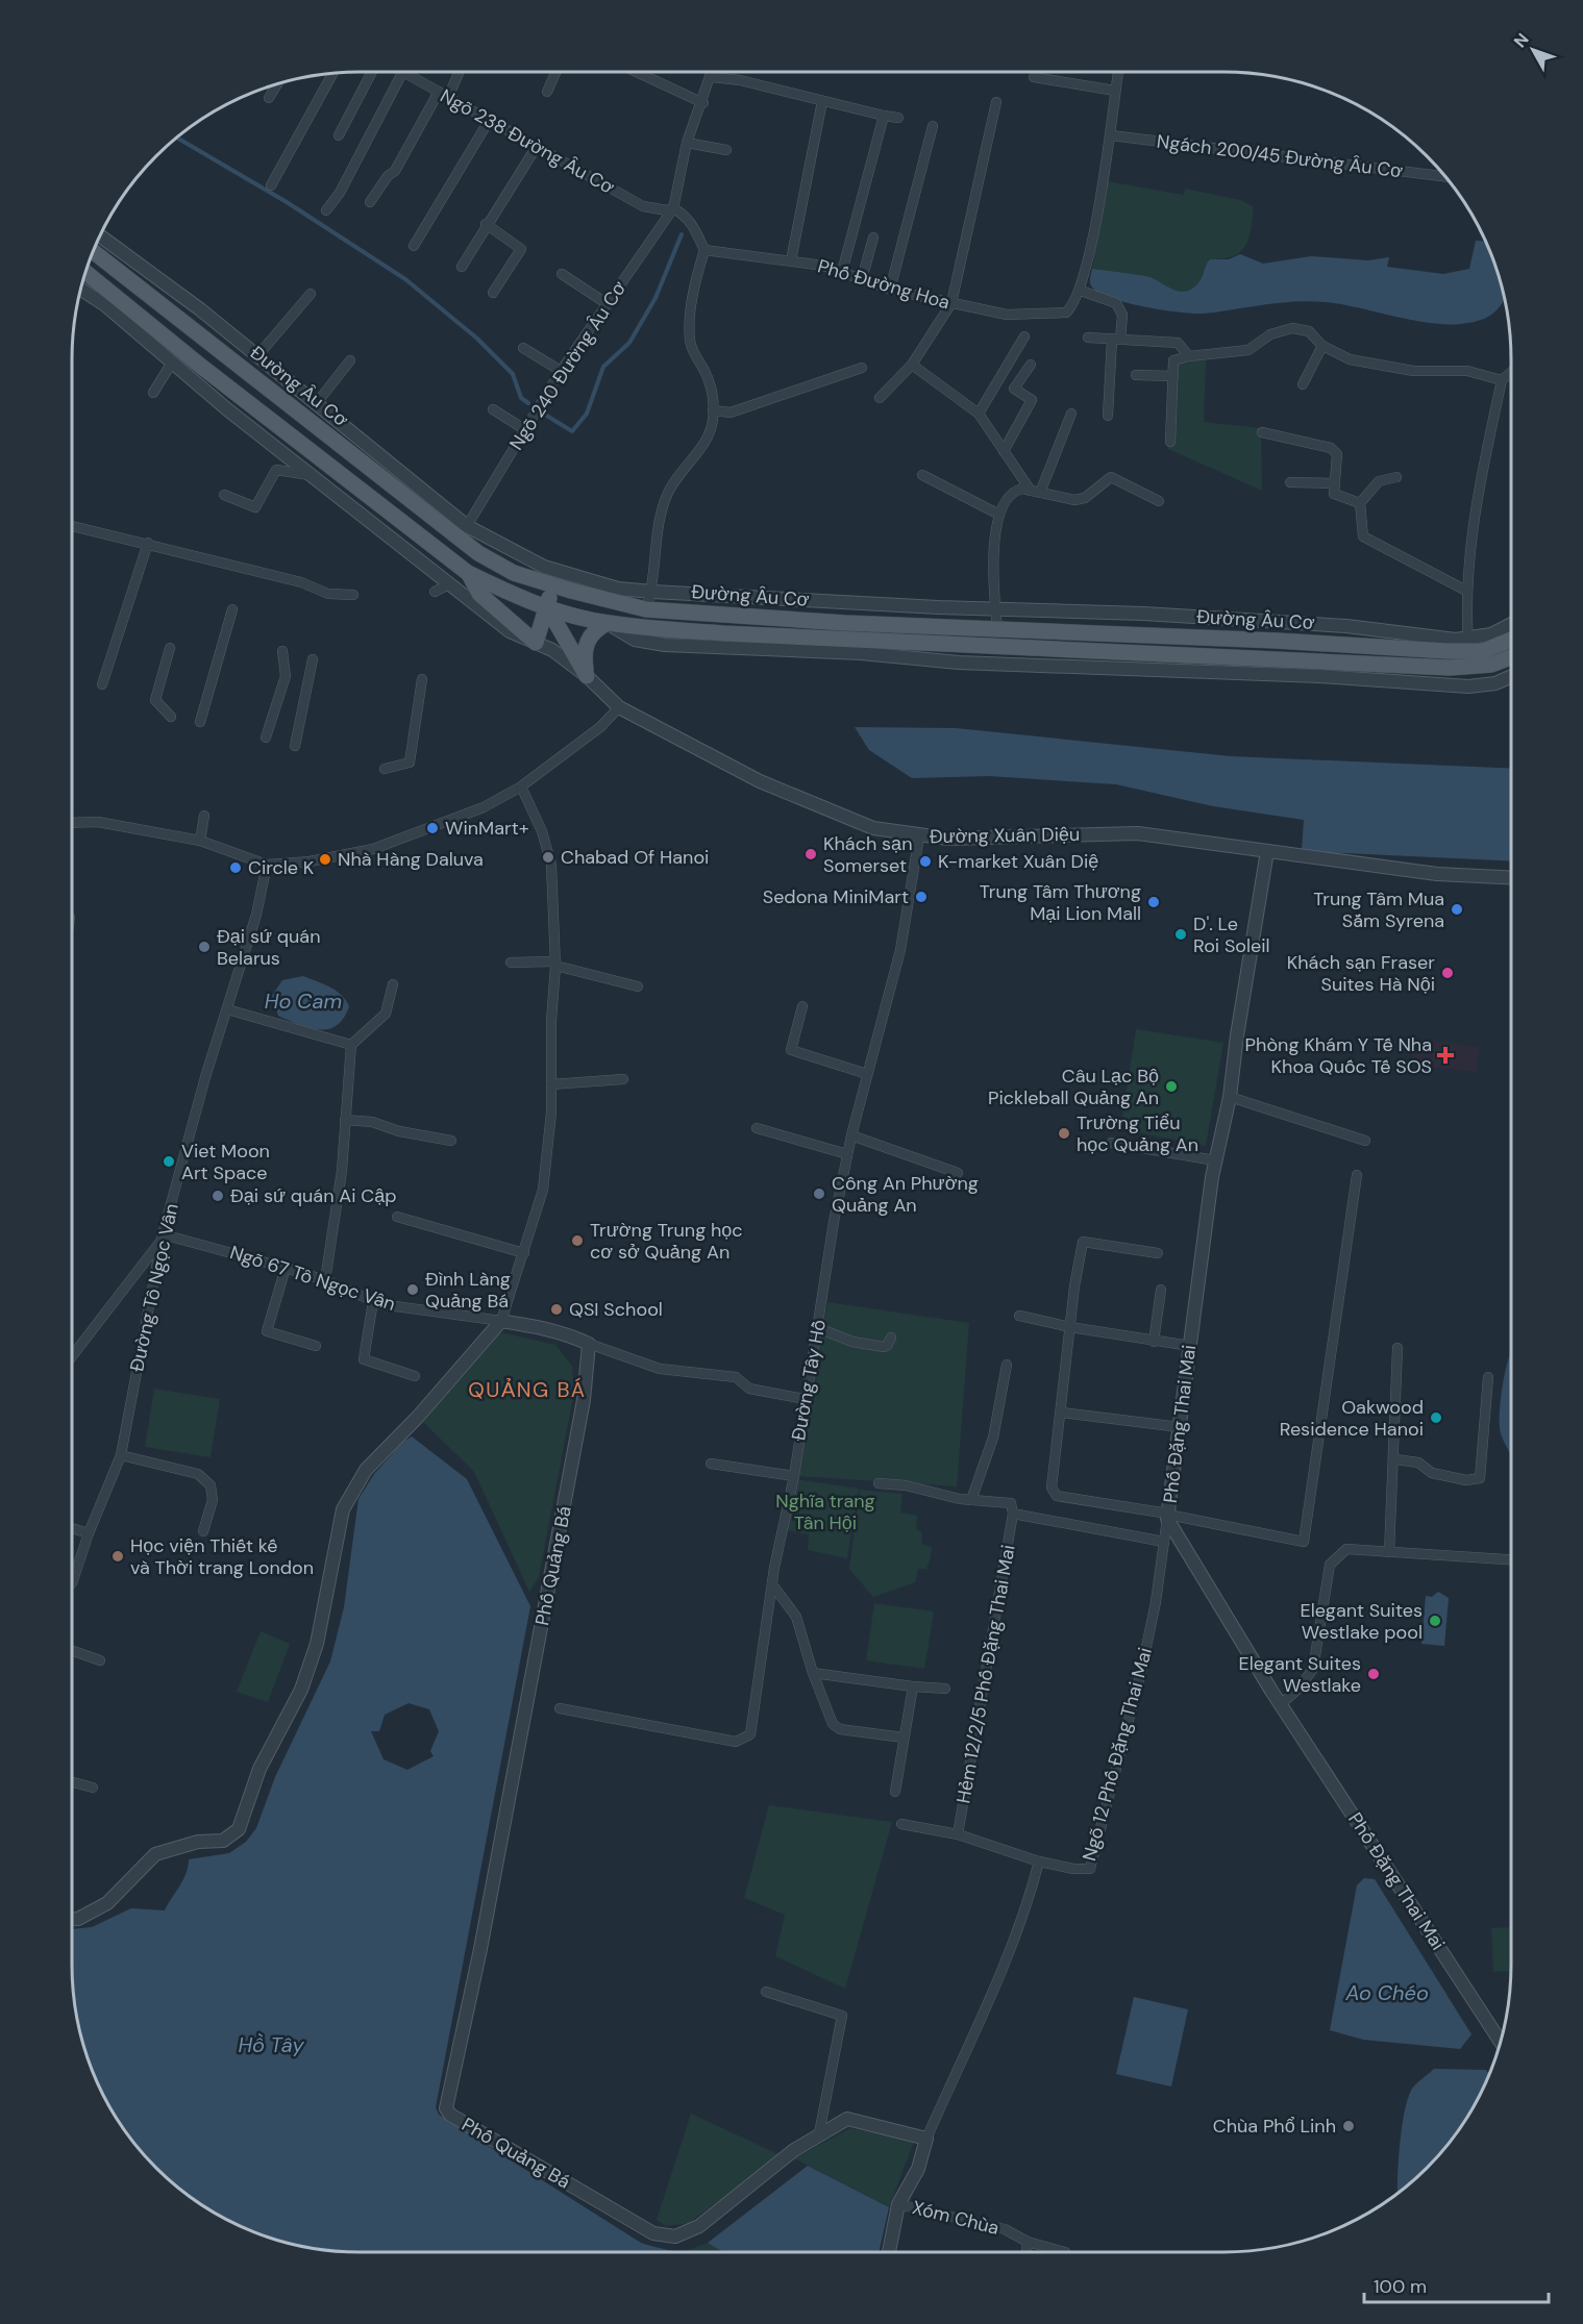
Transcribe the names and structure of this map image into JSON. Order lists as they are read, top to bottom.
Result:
{
  "streets": {
    "main road": ["Đường Âu Cơ"],
    "street": [
      "Ngõ 238 Đường Âu Cơ",
      "Ngách 200/45 Đường Âu Cơ",
      "Phố Đường Hoa",
      "Ngõ 240 Đường Âu Cơ",
      "Đường Xuân Diệu",
      "Ngõ 67 Tô Ngọc Vân",
      "Đường Tô Ngọc Vân",
      "Đường Tây Hồ",
      "Phố Đặng Thai Mai",
      "Phố Quảng Bá",
      "Hẻm 12/2/5 Phố Đặng Thai Mai",
      "Ngõ 12 Phố Đặng Thai Mai",
      "Xóm Chùa"
    ]
  },
  "crossings": [
    ["Ngõ 238 Đường Âu Cơ", "Ngõ 240 Đường Âu Cơ"],
    ["Ngách 200/45 Đường Âu Cơ", "Phố Đường Hoa"],
    ["Ngõ 240 Đường Âu Cơ", "Đường Âu Cơ"],
    ["Đường Xuân Diệu", "Đường Tây Hồ"],
    ["Đường Xuân Diệu", "Phố Đặng Thai Mai"],
    ["Ngõ 67 Tô Ngọc Vân", "Đường Tô Ngọc Vân"],
    ["Phố Đặng Thai Mai", "Ngõ 12 Phố Đặng Thai Mai"]
  ],
  "districts": ["QUẢNG BÁ"],
  "water": ["Ho Cam", "Ao Chéo", "Hồ Tây"],
  "parks": ["Nghĩa trang Tân Hội"],
  "places": {
    "other": [
      "WinMart+",
      "Khách sạn Somerset",
      "Chabad Of Hanoi",
      "Nhà Hàng Daluva",
      "K-market Xuân Diệ",
      "Circle K",
      "Sedona MiniMart",
      "Trung Tâm Thương Mại Lion Mall",
      "Trung Tâm Mua Sắm Syrena",
      "D'. Le Roi Soleil",
      "Đại sứ quán Belarus",
      "Khách sạn Fraser Suites Hà Nội",
      "Câu Lạc Bộ Pickleball Quảng An",
      "Trường Tiểu học Quảng An",
      "Viet Moon Art Space",
      "Công An Phường Quảng An",
      "Đại sứ quán Ai Cập",
      "Trường Trung học cơ sở Quảng An",
      "Đình Làng Quảng Bá",
      "QSI School",
      "Oakwood Residence Hanoi",
      "Học viện Thiết kế và Thời trang London",
      "Elegant Suites Westlake pool",
      "Elegant Suites Westlake",
      "Chùa Phổ Linh"
    ],
    "health": ["Phòng Khám Y Tế Nha Khoa Quốc Tế SOS"]
  },
  "scale_bar": "100 m",
  "north": "top left"
}
